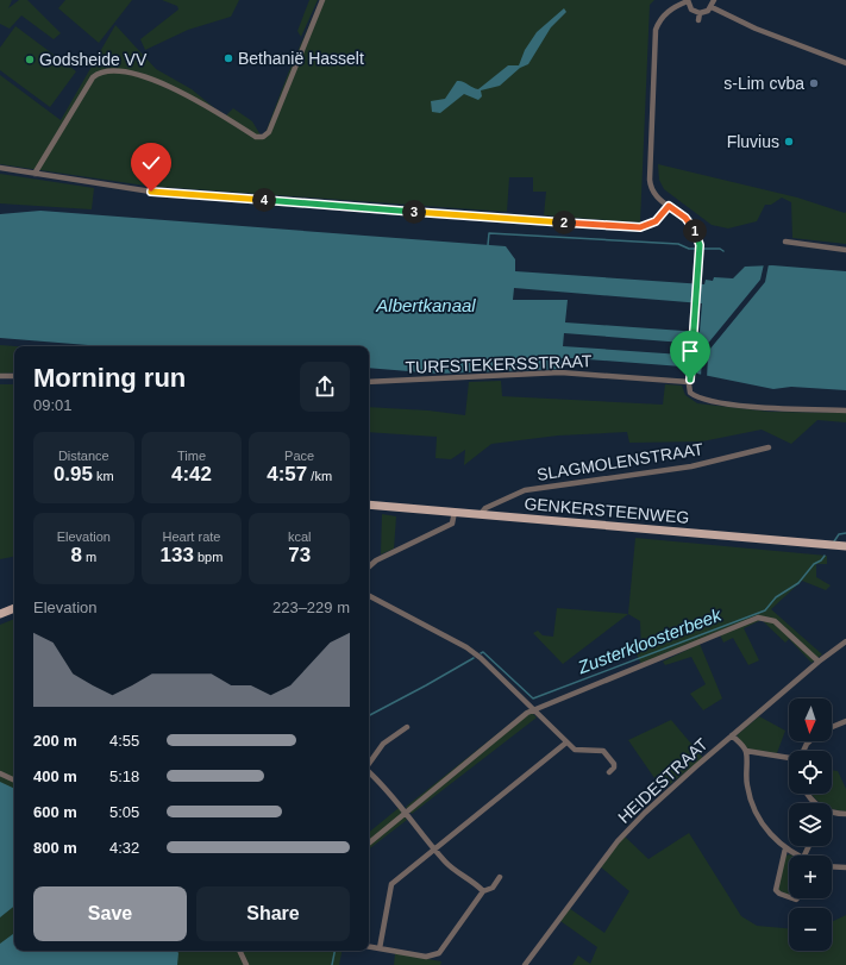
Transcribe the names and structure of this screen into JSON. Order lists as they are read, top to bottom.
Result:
{
  "streets": {
    "main road": ["GENKERSTEENWEG"],
    "street": ["TURFSTEKERSSTRAAT", "SLAGMOLENSTRAAT", "HEIDESTRAAT"]
  },
  "crossings": [
    ["SLAGMOLENSTRAAT", "GENKERSTEENWEG"]
  ],
  "water": ["Albertkanaal", "Zusterkloosterbeek"],
  "places": [
    "Bethanië Hasselt",
    "Godsheide VV",
    "s-Lim cvba",
    "Fluvius"
  ],
  "north": "bottom",
  "page": {
    "pins": [
      "4",
      "3",
      "2",
      "1"
    ],
    "heading": ["Morning run", "09:01"],
    "stats": [
      ["Distance", "0.95 km"],
      ["Time", "4:42"],
      ["Pace", "4:57 /km"],
      ["Elevation", "8 m"],
      ["Heart rate", "133 bpm"],
      ["kcal", "73"]
    ],
    "chart": ["Elevation", "223–229 m"],
    "map_buttons": ["+", "−"],
    "list": [
      {
        "name": "200 m",
        "note": "4:55"
      },
      {
        "name": "400 m",
        "note": "5:18"
      },
      {
        "name": "600 m",
        "note": "5:05"
      },
      {
        "name": "800 m",
        "note": "4:32"
      }
    ],
    "buttons": ["Save", "Share"]
  }
}
